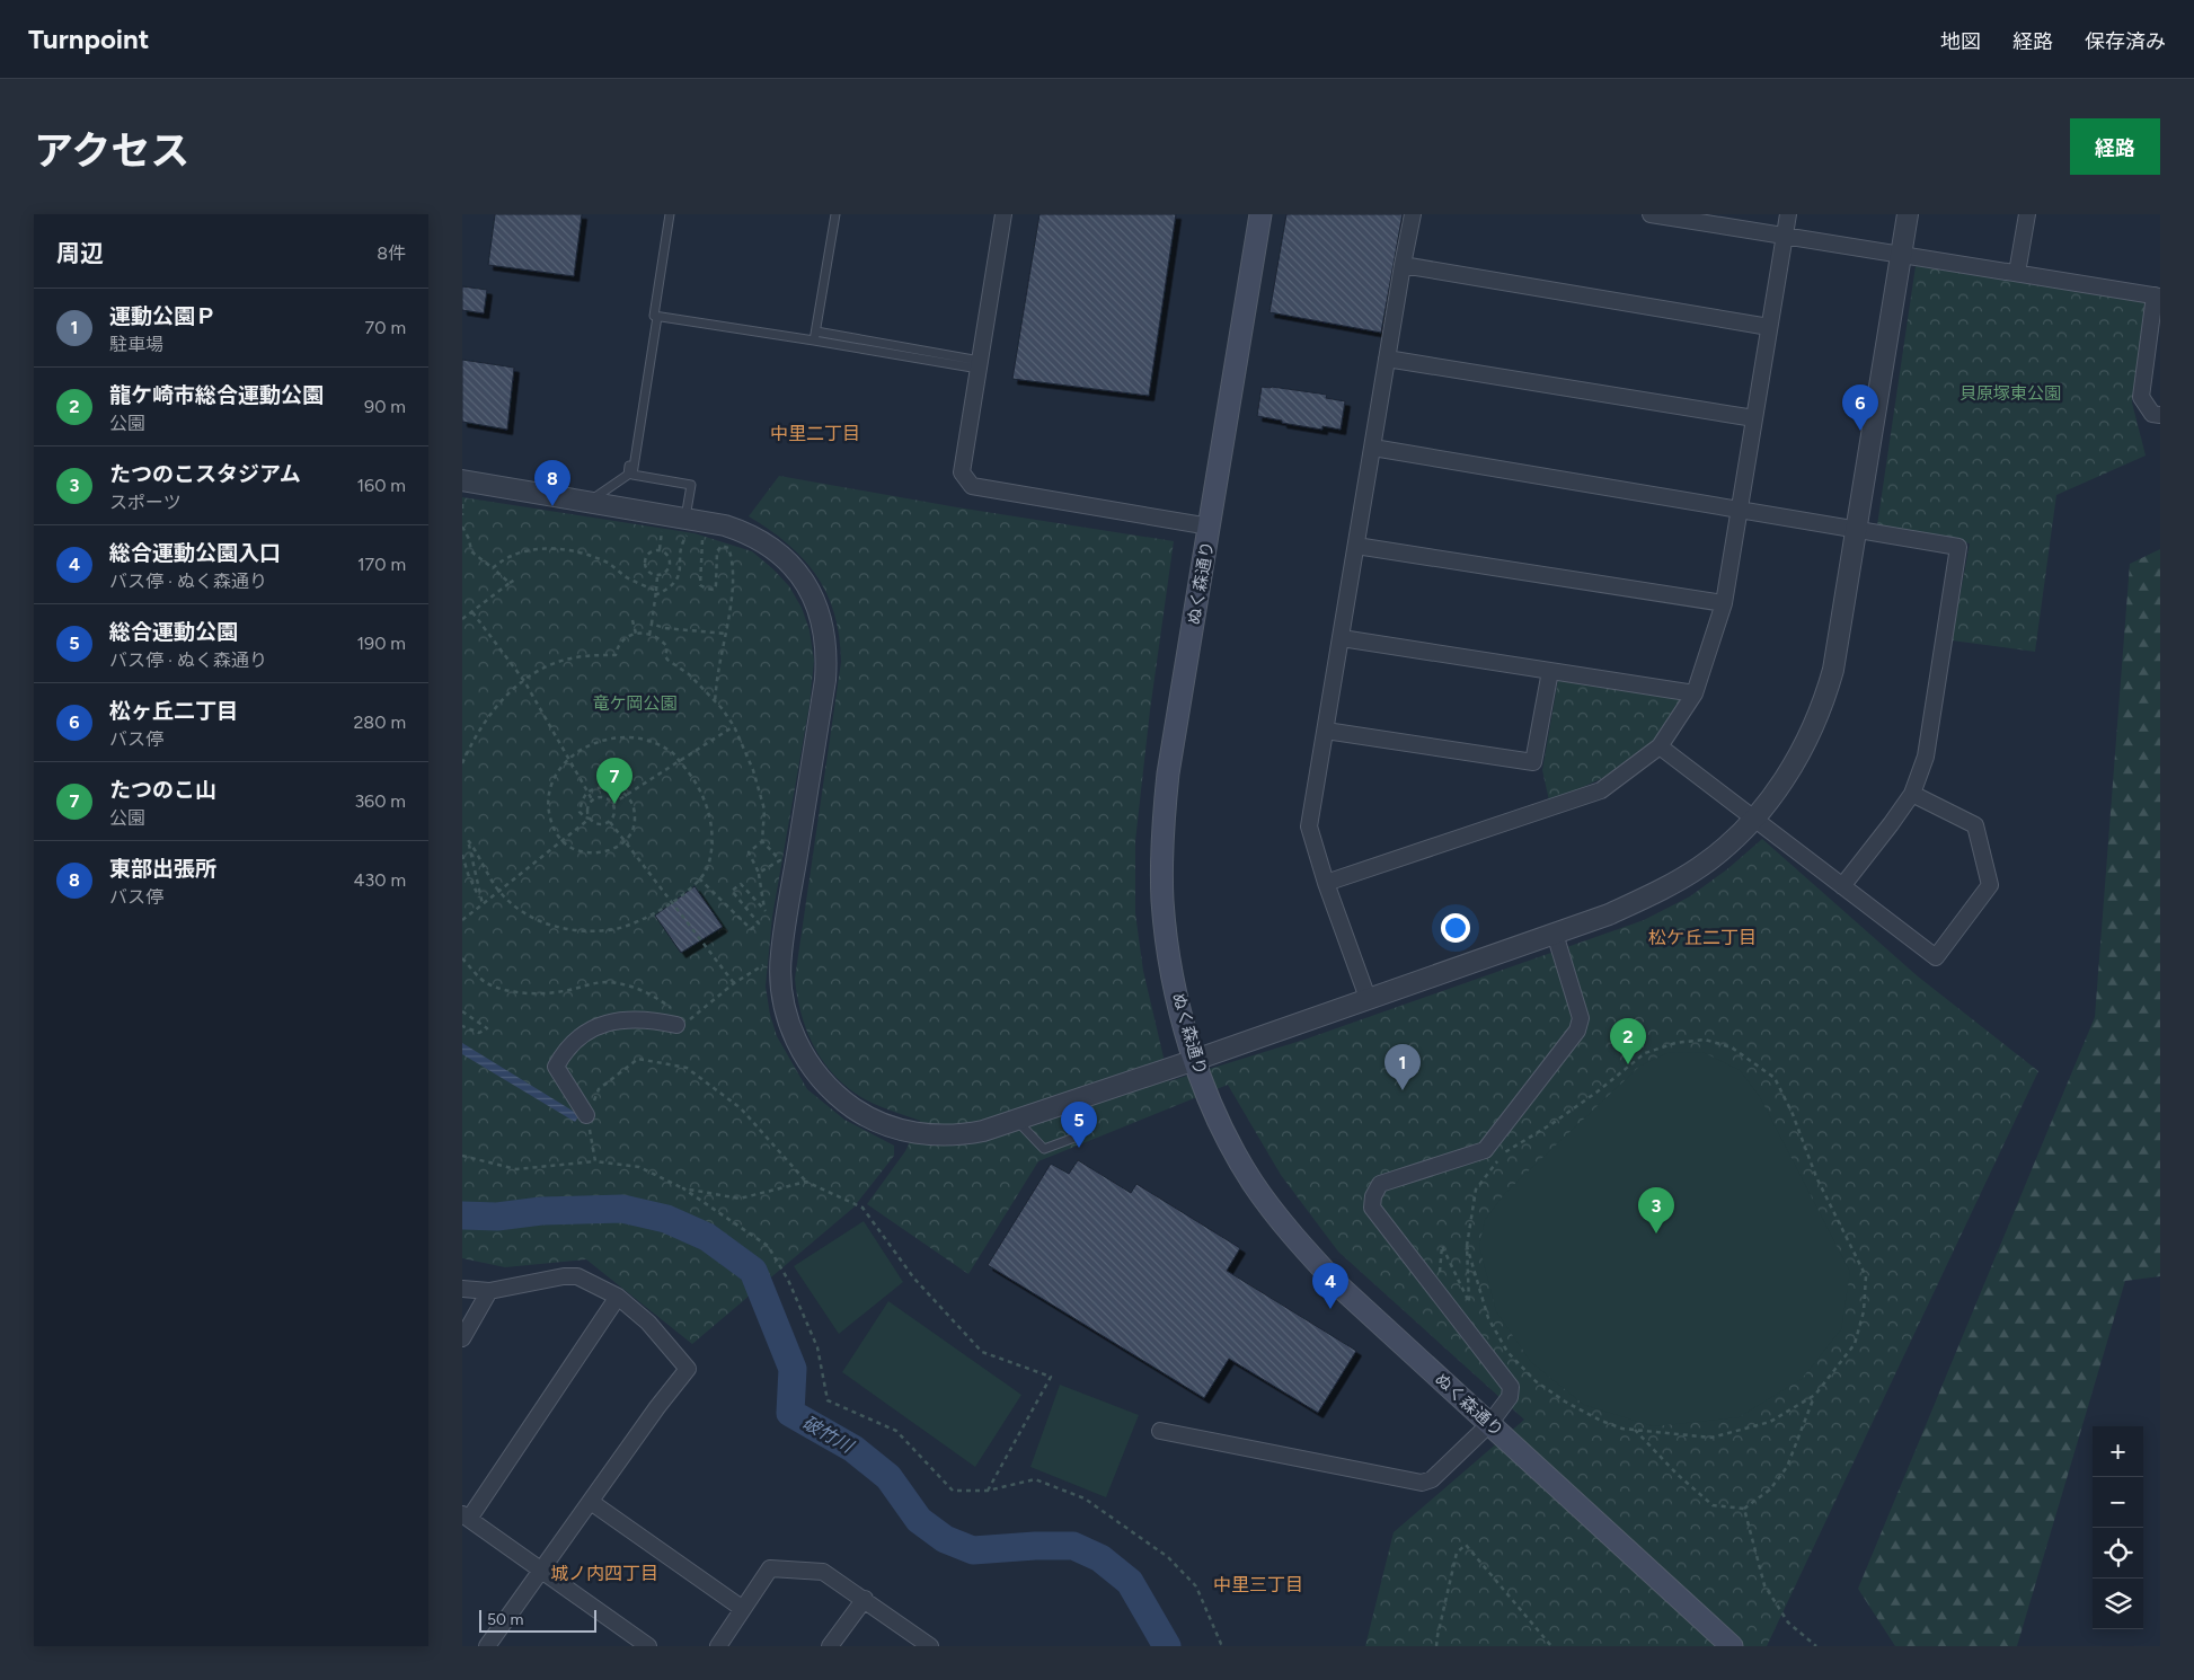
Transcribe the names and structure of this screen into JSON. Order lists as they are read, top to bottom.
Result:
{
  "streets": {
    "main road": ["ぬく森通り"]
  },
  "districts": [
    "中里二丁目",
    "松ケ丘二丁目",
    "城ノ内四丁目",
    "中里三丁目"
  ],
  "water": ["破竹川"],
  "parks": ["貝原塚東公園", "竜ケ岡公園"],
  "scale_bar": "50 m",
  "page": {
    "header": "Turnpoint",
    "nav": ["地図", "経路", "保存済み"],
    "title": "アクセス",
    "buttons": "経路",
    "heading": ["周辺", "8件"],
    "list": [
      {
        "mark": "1",
        "name": "運動公園Ｐ",
        "note": "駐車場",
        "value": "70 m"
      },
      {
        "mark": "2",
        "name": "龍ケ崎市総合運動公園",
        "note": "公園",
        "value": "90 m"
      },
      {
        "mark": "3",
        "name": "たつのこスタジアム",
        "note": "スポーツ",
        "value": "160 m"
      },
      {
        "mark": "4",
        "name": "総合運動公園入口",
        "note": "バス停 · ぬく森通り",
        "value": "170 m"
      },
      {
        "mark": "5",
        "name": "総合運動公園",
        "note": "バス停 · ぬく森通り",
        "value": "190 m"
      },
      {
        "mark": "6",
        "name": "松ヶ丘二丁目",
        "note": "バス停",
        "value": "280 m"
      },
      {
        "mark": "7",
        "name": "たつのこ山",
        "note": "公園",
        "value": "360 m"
      },
      {
        "mark": "8",
        "name": "東部出張所",
        "note": "バス停",
        "value": "430 m"
      }
    ],
    "pins": [
      "6",
      "8",
      "7",
      "2",
      "1",
      "5",
      "3",
      "4"
    ],
    "map_buttons": ["+", "−"],
    "scale": "50 m"
  }
}
